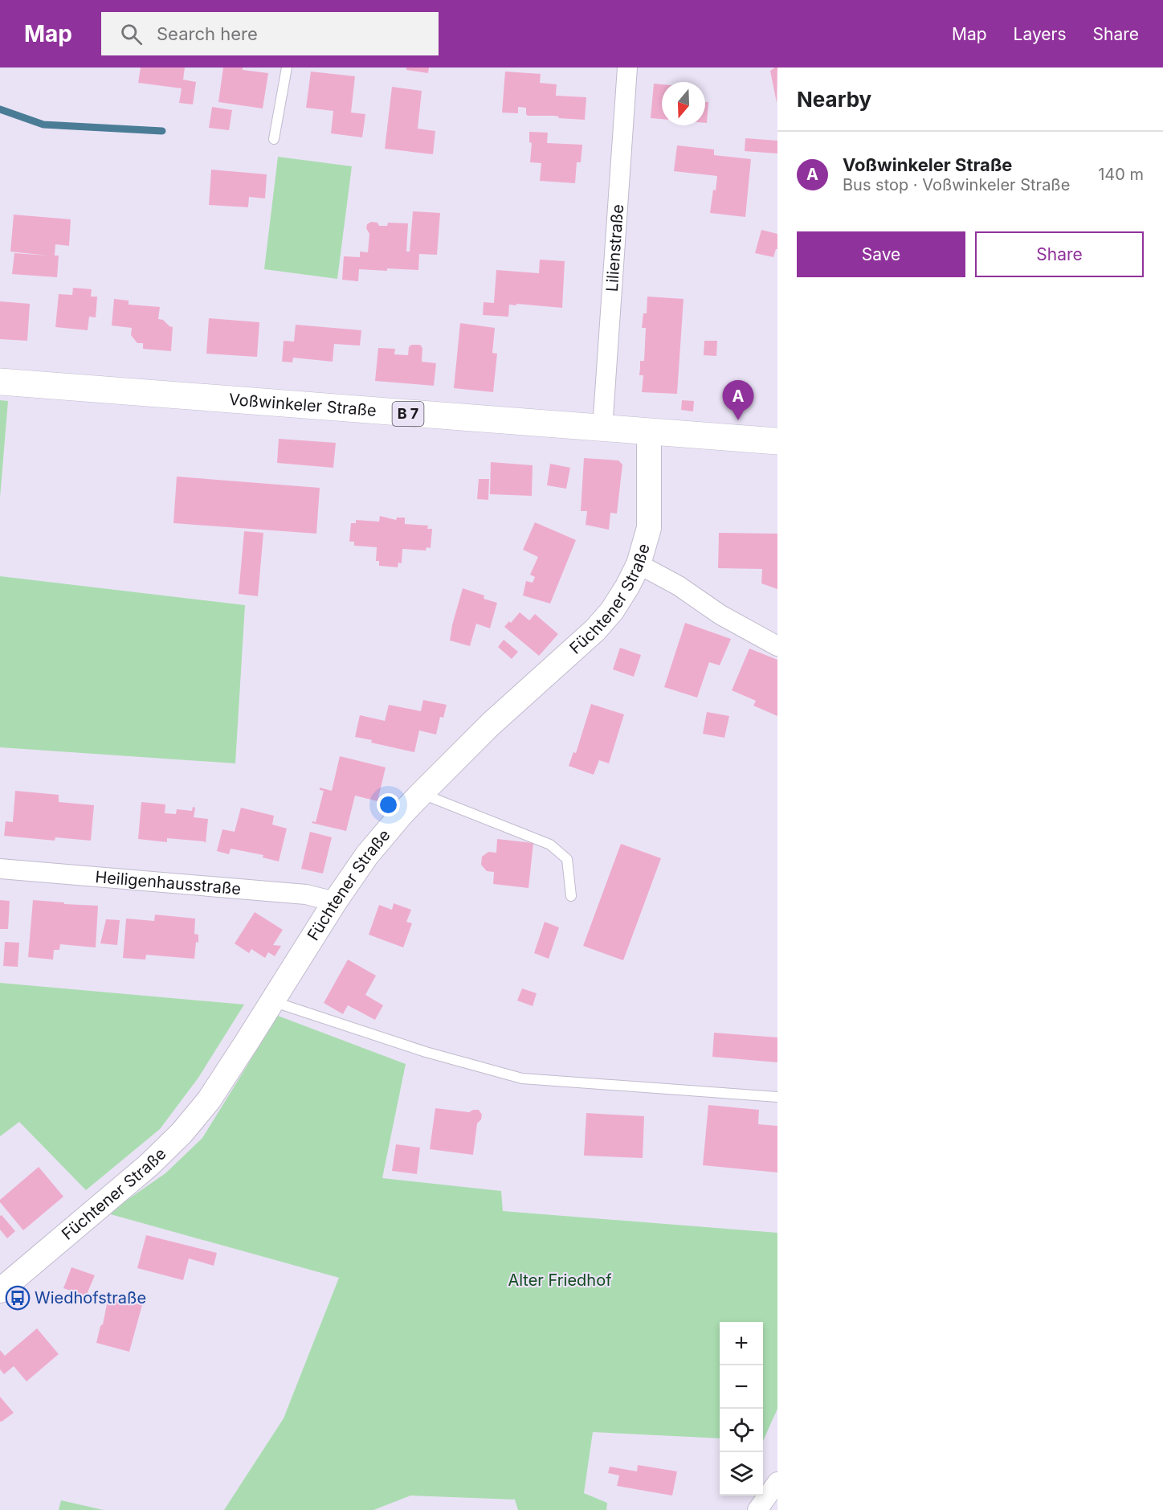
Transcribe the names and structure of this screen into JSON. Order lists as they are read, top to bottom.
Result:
{
  "streets": {
    "main road": ["Voßwinkeler Straße", "B 7"],
    "street": ["Lilienstraße", "Füchtener Straße", "Heiligenhausstraße"]
  },
  "crossings": [
    ["Lilienstraße", "Voßwinkeler Straße"],
    ["Voßwinkeler Straße", "Füchtener Straße"],
    ["Füchtener Straße", "Heiligenhausstraße"]
  ],
  "parks": ["Alter Friedhof"],
  "places": {
    "bus stop": ["Wiedhofstraße"]
  },
  "north": "bottom",
  "page": {
    "header": "Map",
    "search": "Search here",
    "nav": ["Map", "Layers", "Share"],
    "heading": "Nearby",
    "list": [
      {
        "mark": "A",
        "name": "Voßwinkeler Straße",
        "note": "Bus stop · Voßwinkeler Straße",
        "value": "140 m"
      }
    ],
    "buttons": ["Save", "Share"],
    "pins": "A",
    "map_buttons": ["+", "−"]
  }
}
